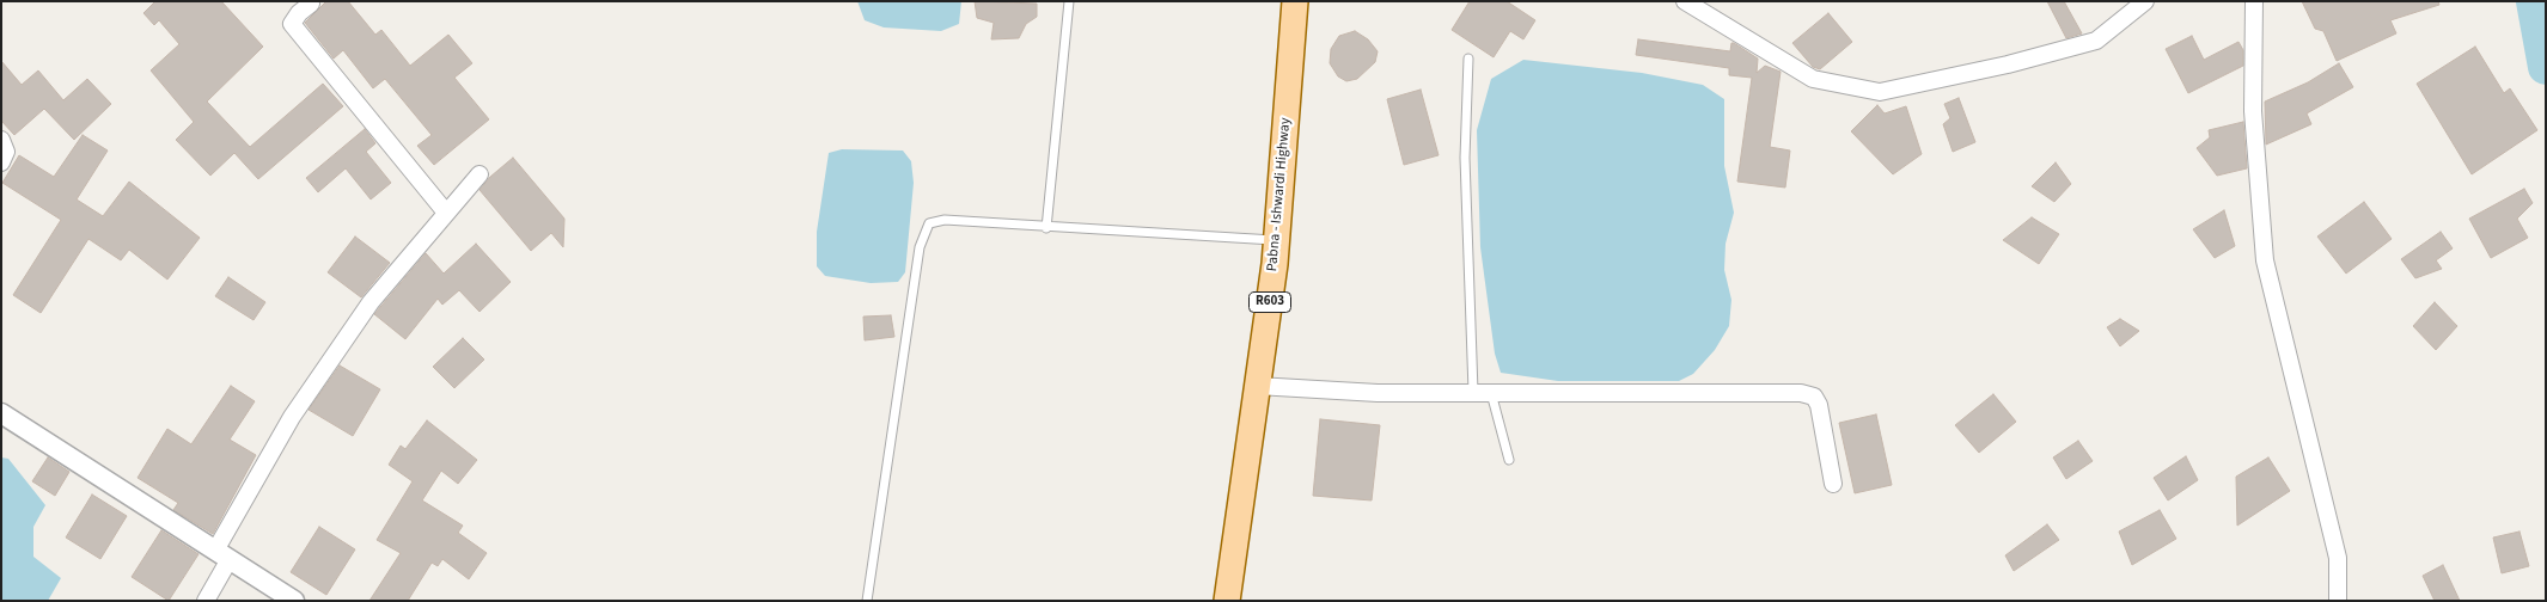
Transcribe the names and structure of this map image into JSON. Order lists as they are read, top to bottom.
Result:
{
  "streets": {
    "main road": ["Pabna - Ishwardi Highway", "R603"]
  }
}
